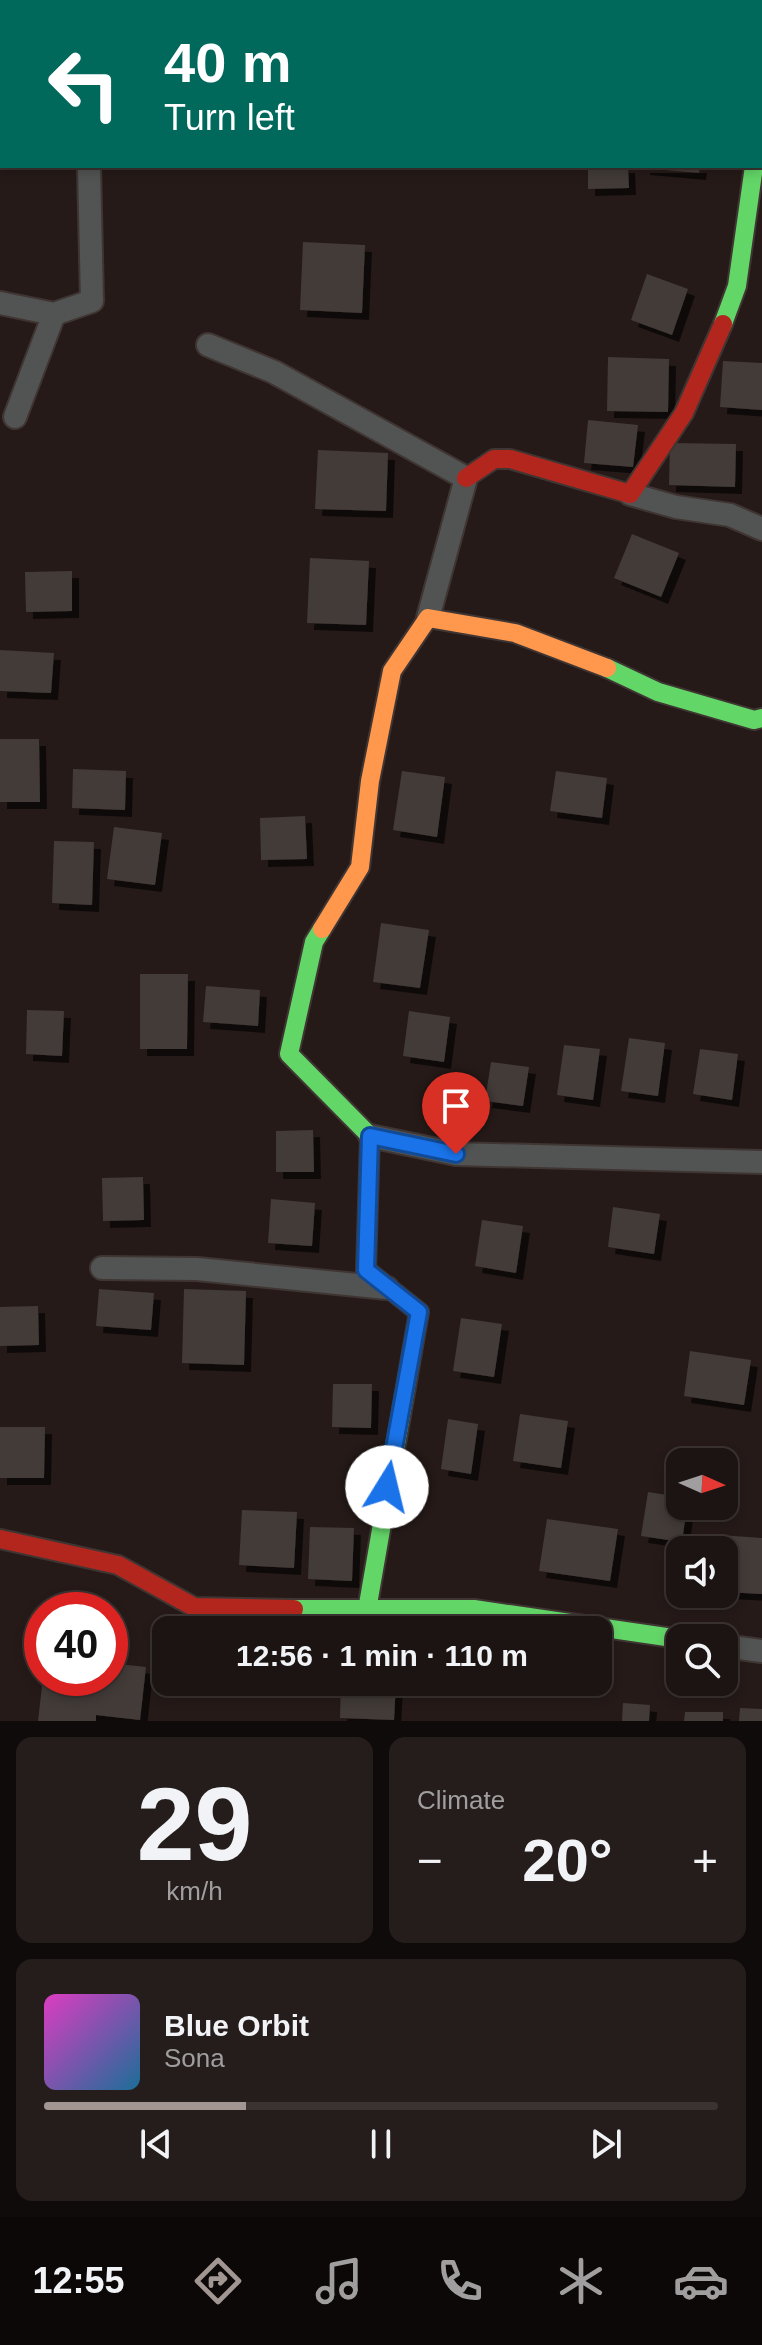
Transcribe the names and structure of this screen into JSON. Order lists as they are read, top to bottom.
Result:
{
  "north": "right",
  "page": {
    "turn": ["40 m", "Turn left"],
    "limit": "40",
    "trip": "12:56 · 1 min · 110 m",
    "tile": [
      ["29", "km/h"],
      "Climate"
    ],
    "heat": ["−", "20°", "+"],
    "song": ["Blue Orbit", "Sona"],
    "tabs": "12:55"
  }
}
